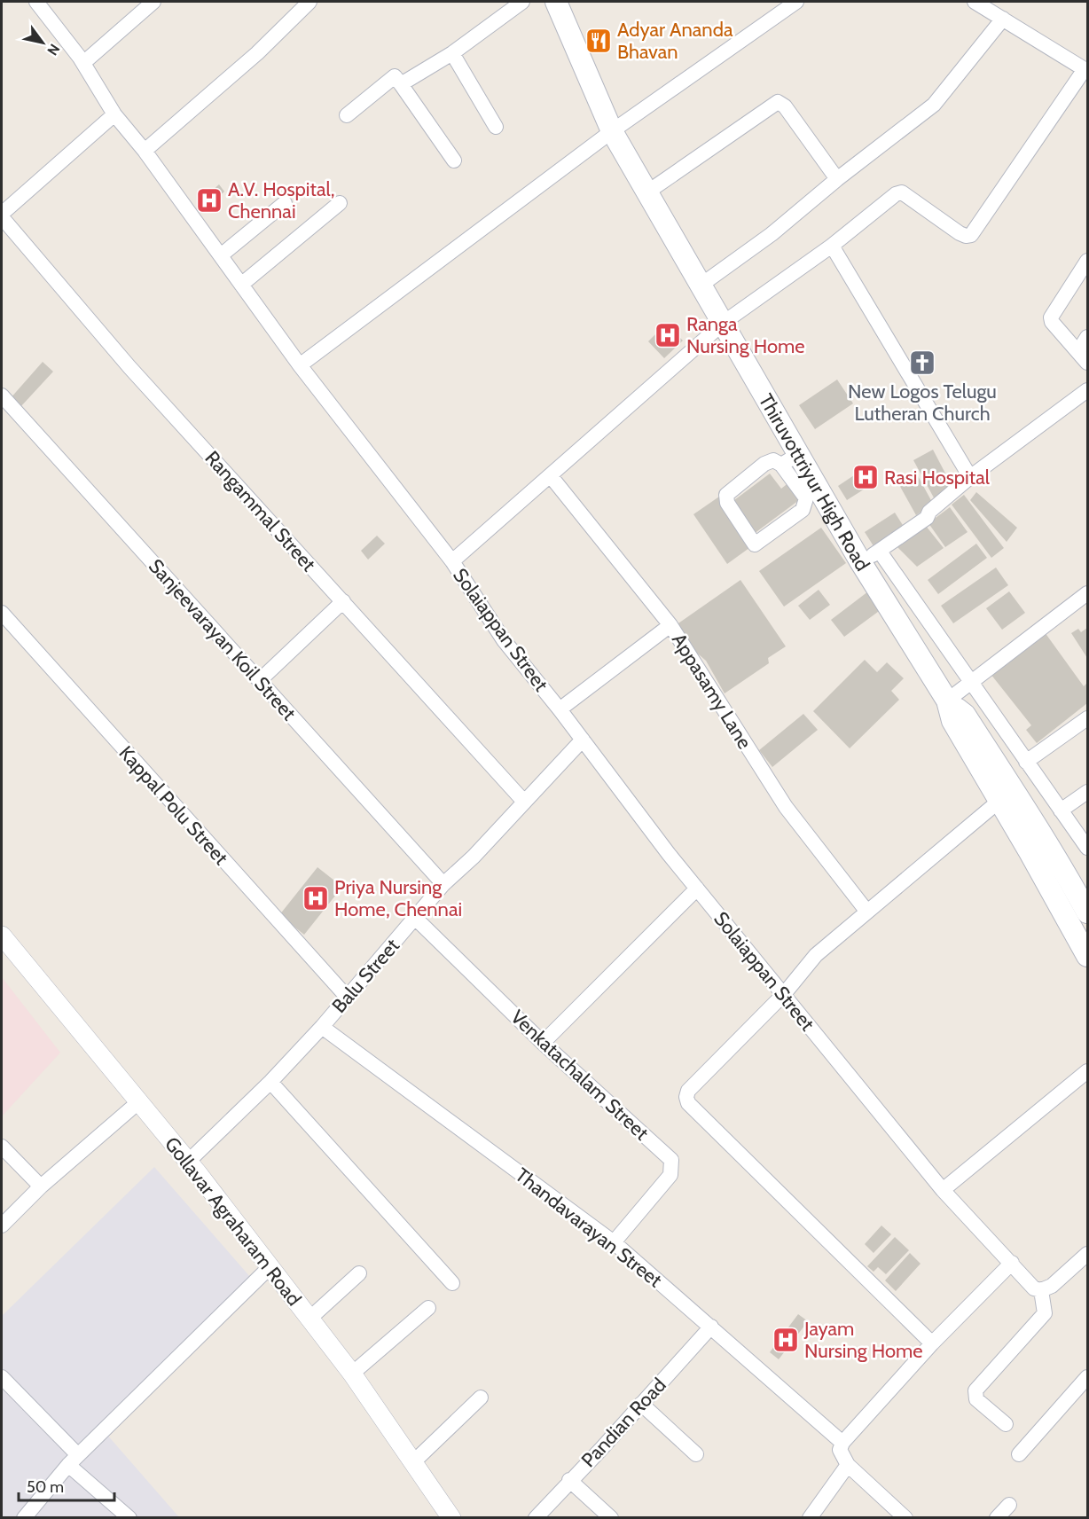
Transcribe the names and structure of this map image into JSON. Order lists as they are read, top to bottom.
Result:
{
  "streets": {
    "main road": ["Thiruvottriyur High Road"],
    "street": [
      "Rangammal Street",
      "Solaiappan Street",
      "Sanjeevarayan Koil Street",
      "Appasamy Lane",
      "Kappal Polu Street",
      "Balu Street",
      "Venkatachalam Street",
      "Gollavar Agraharam Road",
      "Thandavarayan Street",
      "Pandian Road"
    ]
  },
  "crossings": [
    ["Rangammal Street", "Balu Street"],
    ["Solaiappan Street", "Balu Street"],
    ["Sanjeevarayan Koil Street", "Balu Street"],
    ["Kappal Polu Street", "Balu Street"],
    ["Balu Street", "Venkatachalam Street"],
    ["Balu Street", "Gollavar Agraharam Road"],
    ["Balu Street", "Thandavarayan Street"],
    ["Venkatachalam Street", "Thandavarayan Street"],
    ["Thandavarayan Street", "Pandian Road"]
  ],
  "places": {
    "restaurant": ["Adyar Ananda Bhavan"],
    "hospital": [
      "A.V. Hospital, Chennai",
      "Ranga Nursing Home",
      "Rasi Hospital",
      "Priya Nursing Home, Chennai",
      "Jayam Nursing Home"
    ],
    "church": ["New Logos Telugu Lutheran Church"]
  },
  "scale_bar": "50 m",
  "north": "bottom right"
}
